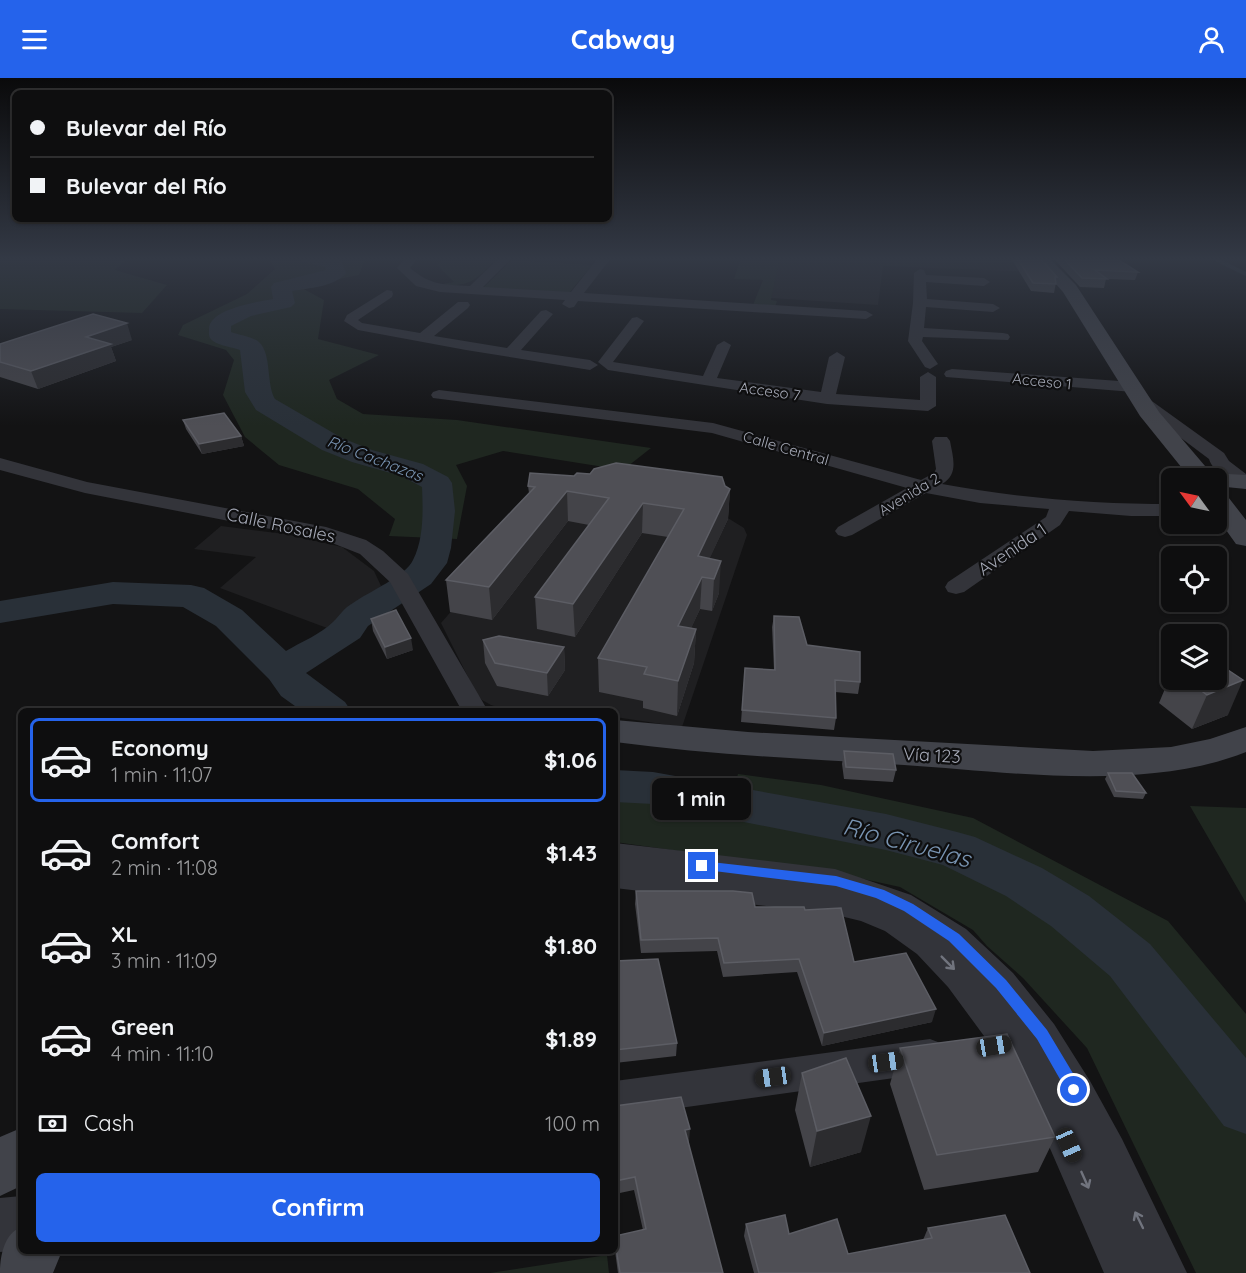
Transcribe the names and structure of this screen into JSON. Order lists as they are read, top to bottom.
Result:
{
  "streets": {
    "main road": ["Vía 123"],
    "street": [
      "Acceso 1",
      "Acceso 7",
      "Calle Central",
      "Avenida 2",
      "Calle Rosales",
      "Avenida 1"
    ]
  },
  "crossings": [
    ["Acceso 1", "Acceso 7"],
    ["Calle Central", "Avenida 2"],
    ["Calle Central", "Avenida 1"]
  ],
  "water": ["Río Cachazas", "Río Ciruelas"],
  "north": "top left",
  "page": {
    "header": "Cabway",
    "banner": ["Bulevar del Río", "Bulevar del Río"],
    "list": [
      {
        "name": "Economy",
        "note": "1 min · 11:07",
        "value": "$1.06"
      },
      {
        "name": "Comfort",
        "note": "2 min · 11:08",
        "value": "$1.43"
      },
      {
        "name": "XL",
        "note": "3 min · 11:09",
        "value": "$1.80"
      },
      {
        "name": "Green",
        "note": "4 min · 11:10",
        "value": "$1.89"
      }
    ],
    "bubble": "1 min",
    "pay": ["Cash", "100 m"],
    "buttons": "Confirm"
  }
}
